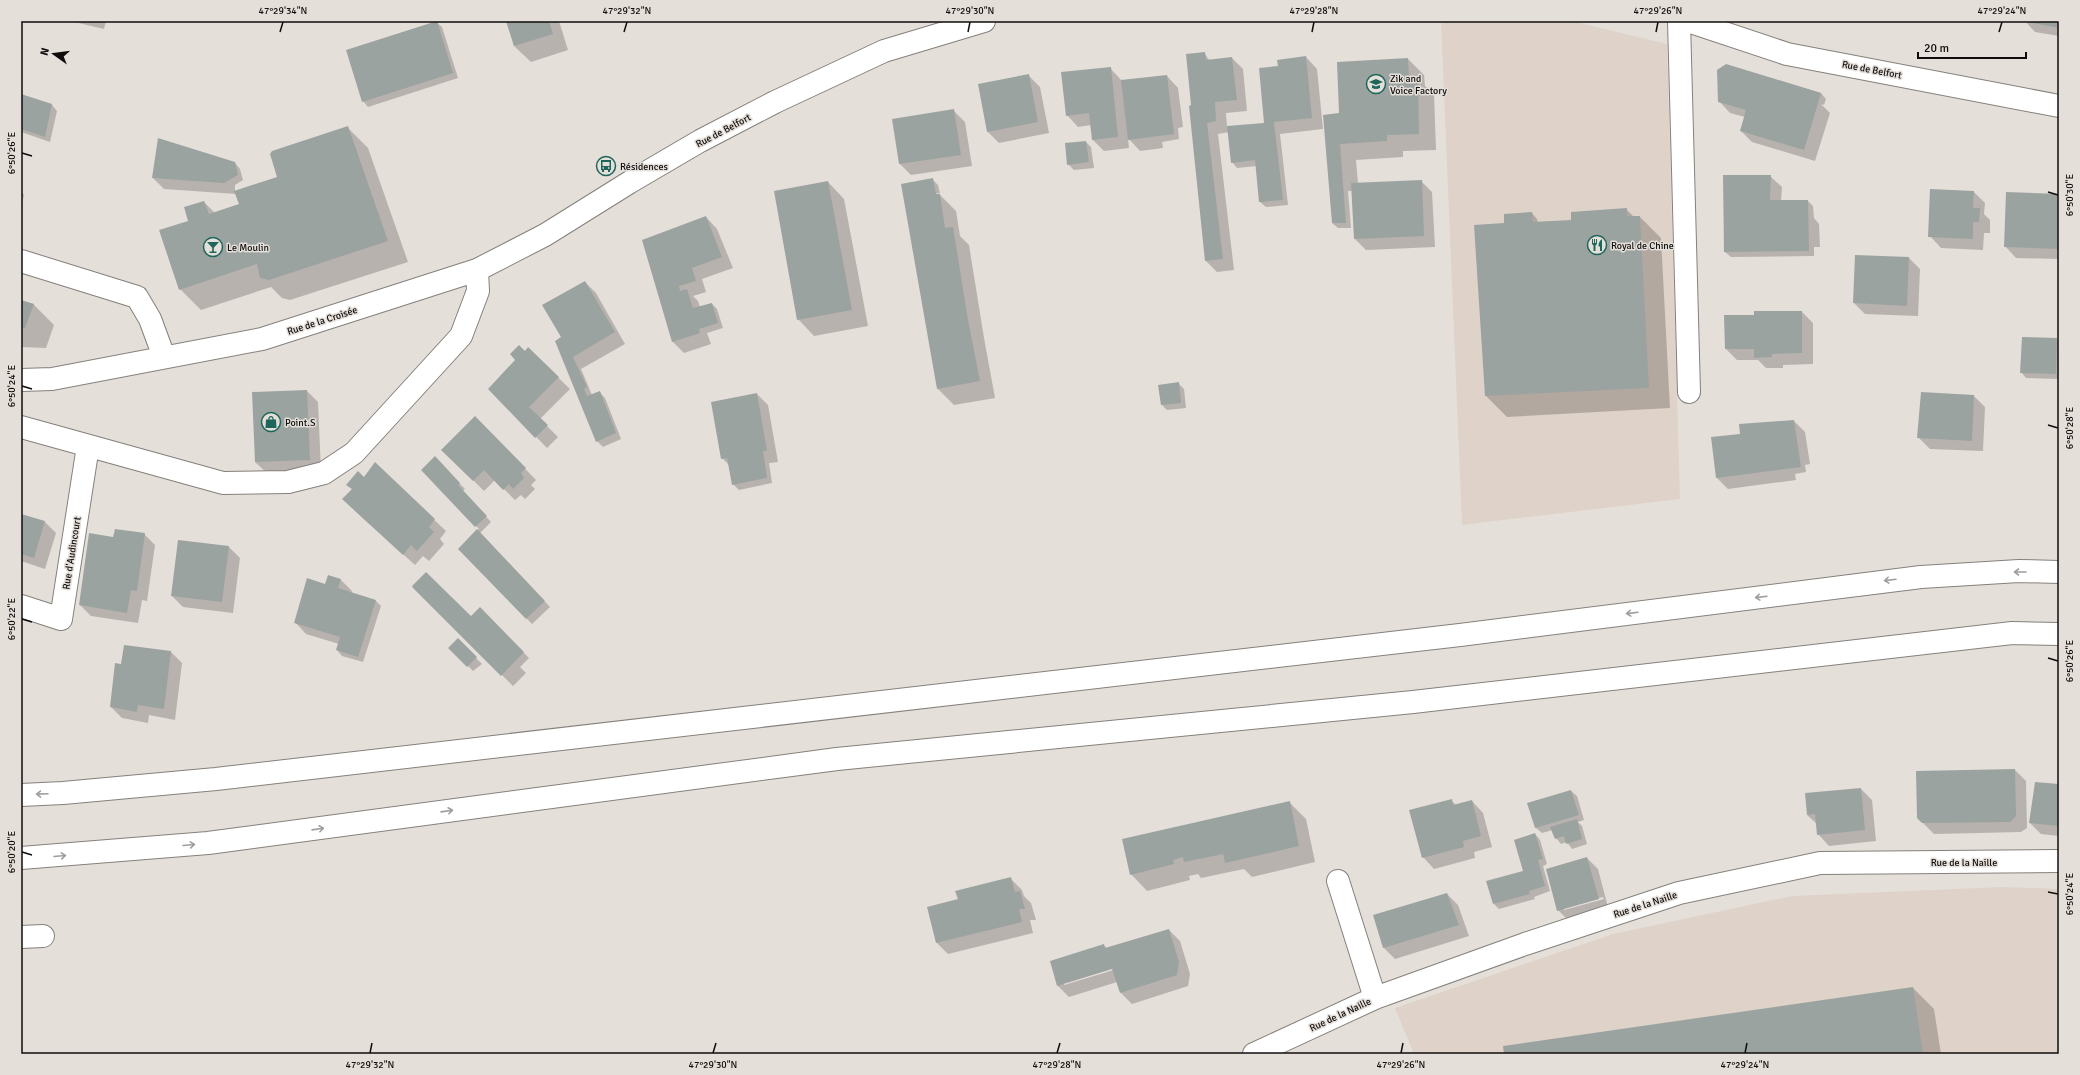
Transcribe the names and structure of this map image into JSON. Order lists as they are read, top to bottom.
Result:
{
  "streets": {
    "main road": [
      "Rue de Belfort",
      "Rue de la Croisée",
      "Rue d'Audincourt",
      "Rue de la Naille"
    ]
  },
  "crossings": [
    ["Rue de Belfort", "Rue de la Croisée"]
  ],
  "places": {
    "school or university": ["Zik and Voice Factory"],
    "bus stop": ["Résidences"],
    "restaurant": ["Royal de Chine"],
    "bar": ["Le Moulin"],
    "shop": ["Point.S"]
  },
  "scale_bar": "20 m",
  "north": "left",
  "coordinates": [
    "47°29'34\"N",
    "47°29'32\"N",
    "47°29'30\"N",
    "47°29'28\"N",
    "47°29'26\"N",
    "47°29'24\"N",
    "6°50'26\"E",
    "6°50'30\"E",
    "6°50'24\"E",
    "6°50'28\"E",
    "6°50'22\"E",
    "6°50'20\"E"
  ]
}
